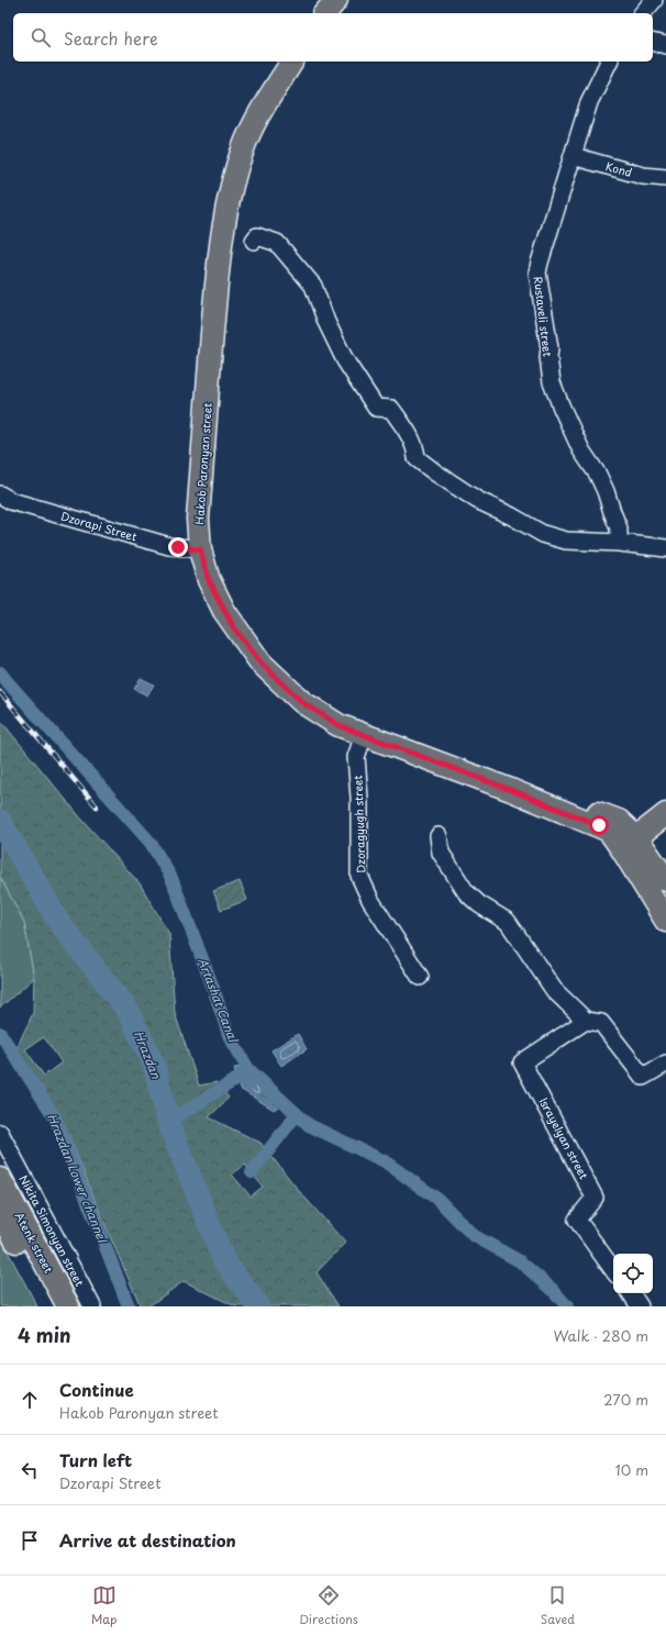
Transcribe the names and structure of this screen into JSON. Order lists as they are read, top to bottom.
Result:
{
  "streets": {
    "main road": ["Hakob Paronyan street", "Atenk street"],
    "street": [
      "Kond",
      "Rustaveli street",
      "Dzorapi Street",
      "Dzoragyugh street",
      "Israyelyan street",
      "Nikita Simonyan street"
    ]
  },
  "crossings": [
    ["Kond", "Rustaveli street"],
    ["Hakob Paronyan street", "Dzorapi Street"],
    ["Hakob Paronyan street", "Dzoragyugh street"]
  ],
  "water": ["Artashat Canal", "Hrazdan", "Hrazdan Lower channel"],
  "page": {
    "search": "Search here",
    "heading": ["4 min", "Walk · 280 m"],
    "list": [
      ["Continue", "Hakob Paronyan street", "270 m"],
      ["Turn left", "Dzorapi Street", "10 m"],
      "Arrive at destination"
    ],
    "nav": ["Map", "Directions", "Saved"]
  }
}
